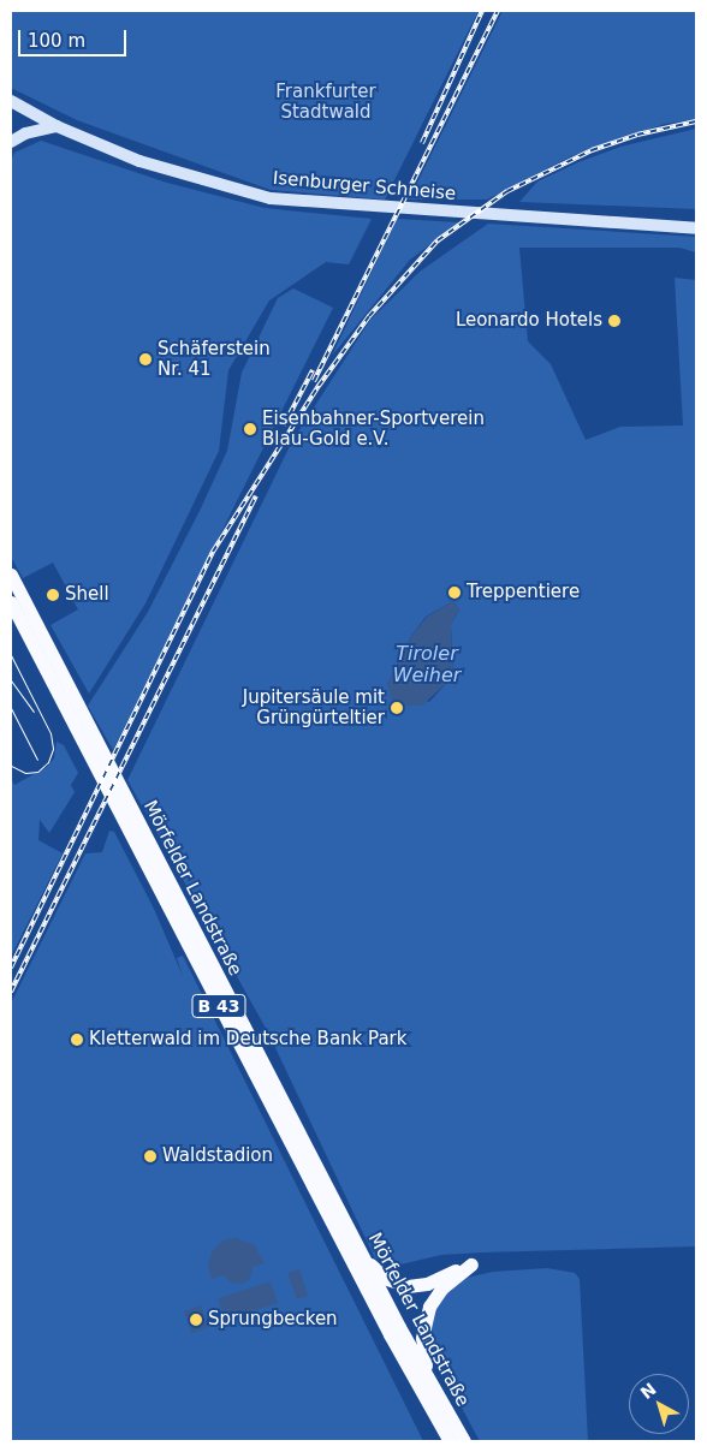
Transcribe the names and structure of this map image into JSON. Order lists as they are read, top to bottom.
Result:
{
  "streets": {
    "highway": ["Mörfelder Landstraße", "B 43"],
    "main road": ["Isenburger Schneise"]
  },
  "water": ["Tiroler Weiher"],
  "parks": ["Frankfurter Stadtwald"],
  "places": [
    "Leonardo Hotels",
    "Schäferstein Nr. 41",
    "Eisenbahner-Sportverein Blau-Gold e.V.",
    "Treppentiere",
    "Shell",
    "Jupitersäule mit Grüngürteltier",
    "Kletterwald im Deutsche Bank Park",
    "Waldstadion",
    "Sprungbecken"
  ],
  "scale_bar": "100 m",
  "north": "top left"
}
